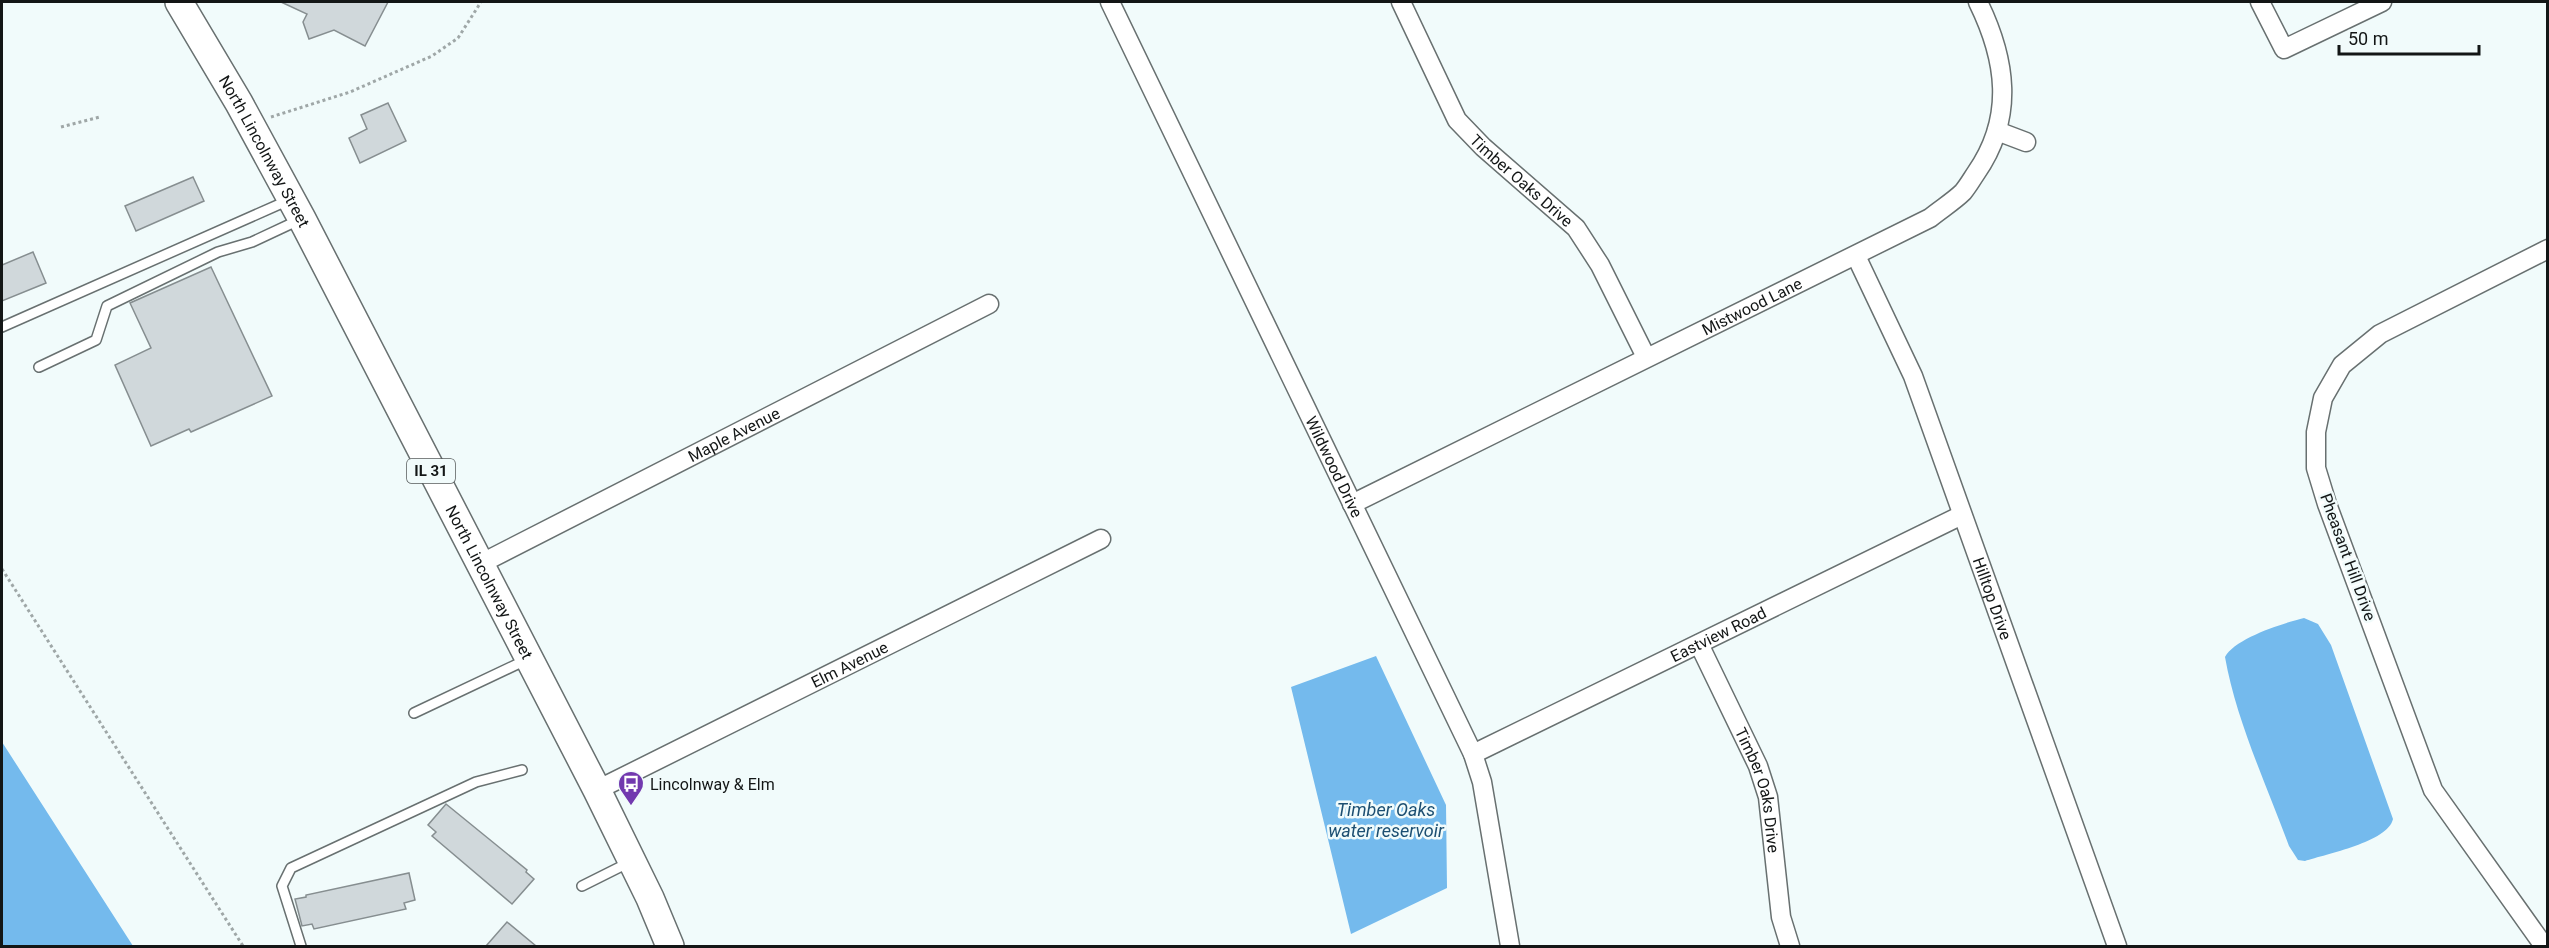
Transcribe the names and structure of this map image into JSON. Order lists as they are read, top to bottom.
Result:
{
  "streets": {
    "main road": ["North Lincolnway Street", "IL 31"],
    "street": [
      "Timber Oaks Drive",
      "Mistwood Lane",
      "Maple Avenue",
      "Wildwood Drive",
      "Pheasant Hill Drive",
      "Hilltop Drive",
      "Eastview Road",
      "Elm Avenue"
    ]
  },
  "crossings": [
    ["North Lincolnway Street", "Maple Avenue"],
    ["North Lincolnway Street", "Elm Avenue"],
    ["Timber Oaks Drive", "Mistwood Lane"],
    ["Timber Oaks Drive", "Eastview Road"],
    ["Mistwood Lane", "Wildwood Drive"],
    ["Mistwood Lane", "Hilltop Drive"],
    ["Wildwood Drive", "Eastview Road"],
    ["Hilltop Drive", "Eastview Road"]
  ],
  "water": ["Timber Oaks water reservoir"],
  "places": {
    "bus stop": ["Lincolnway & Elm"]
  },
  "scale_bar": "50 m"
}
